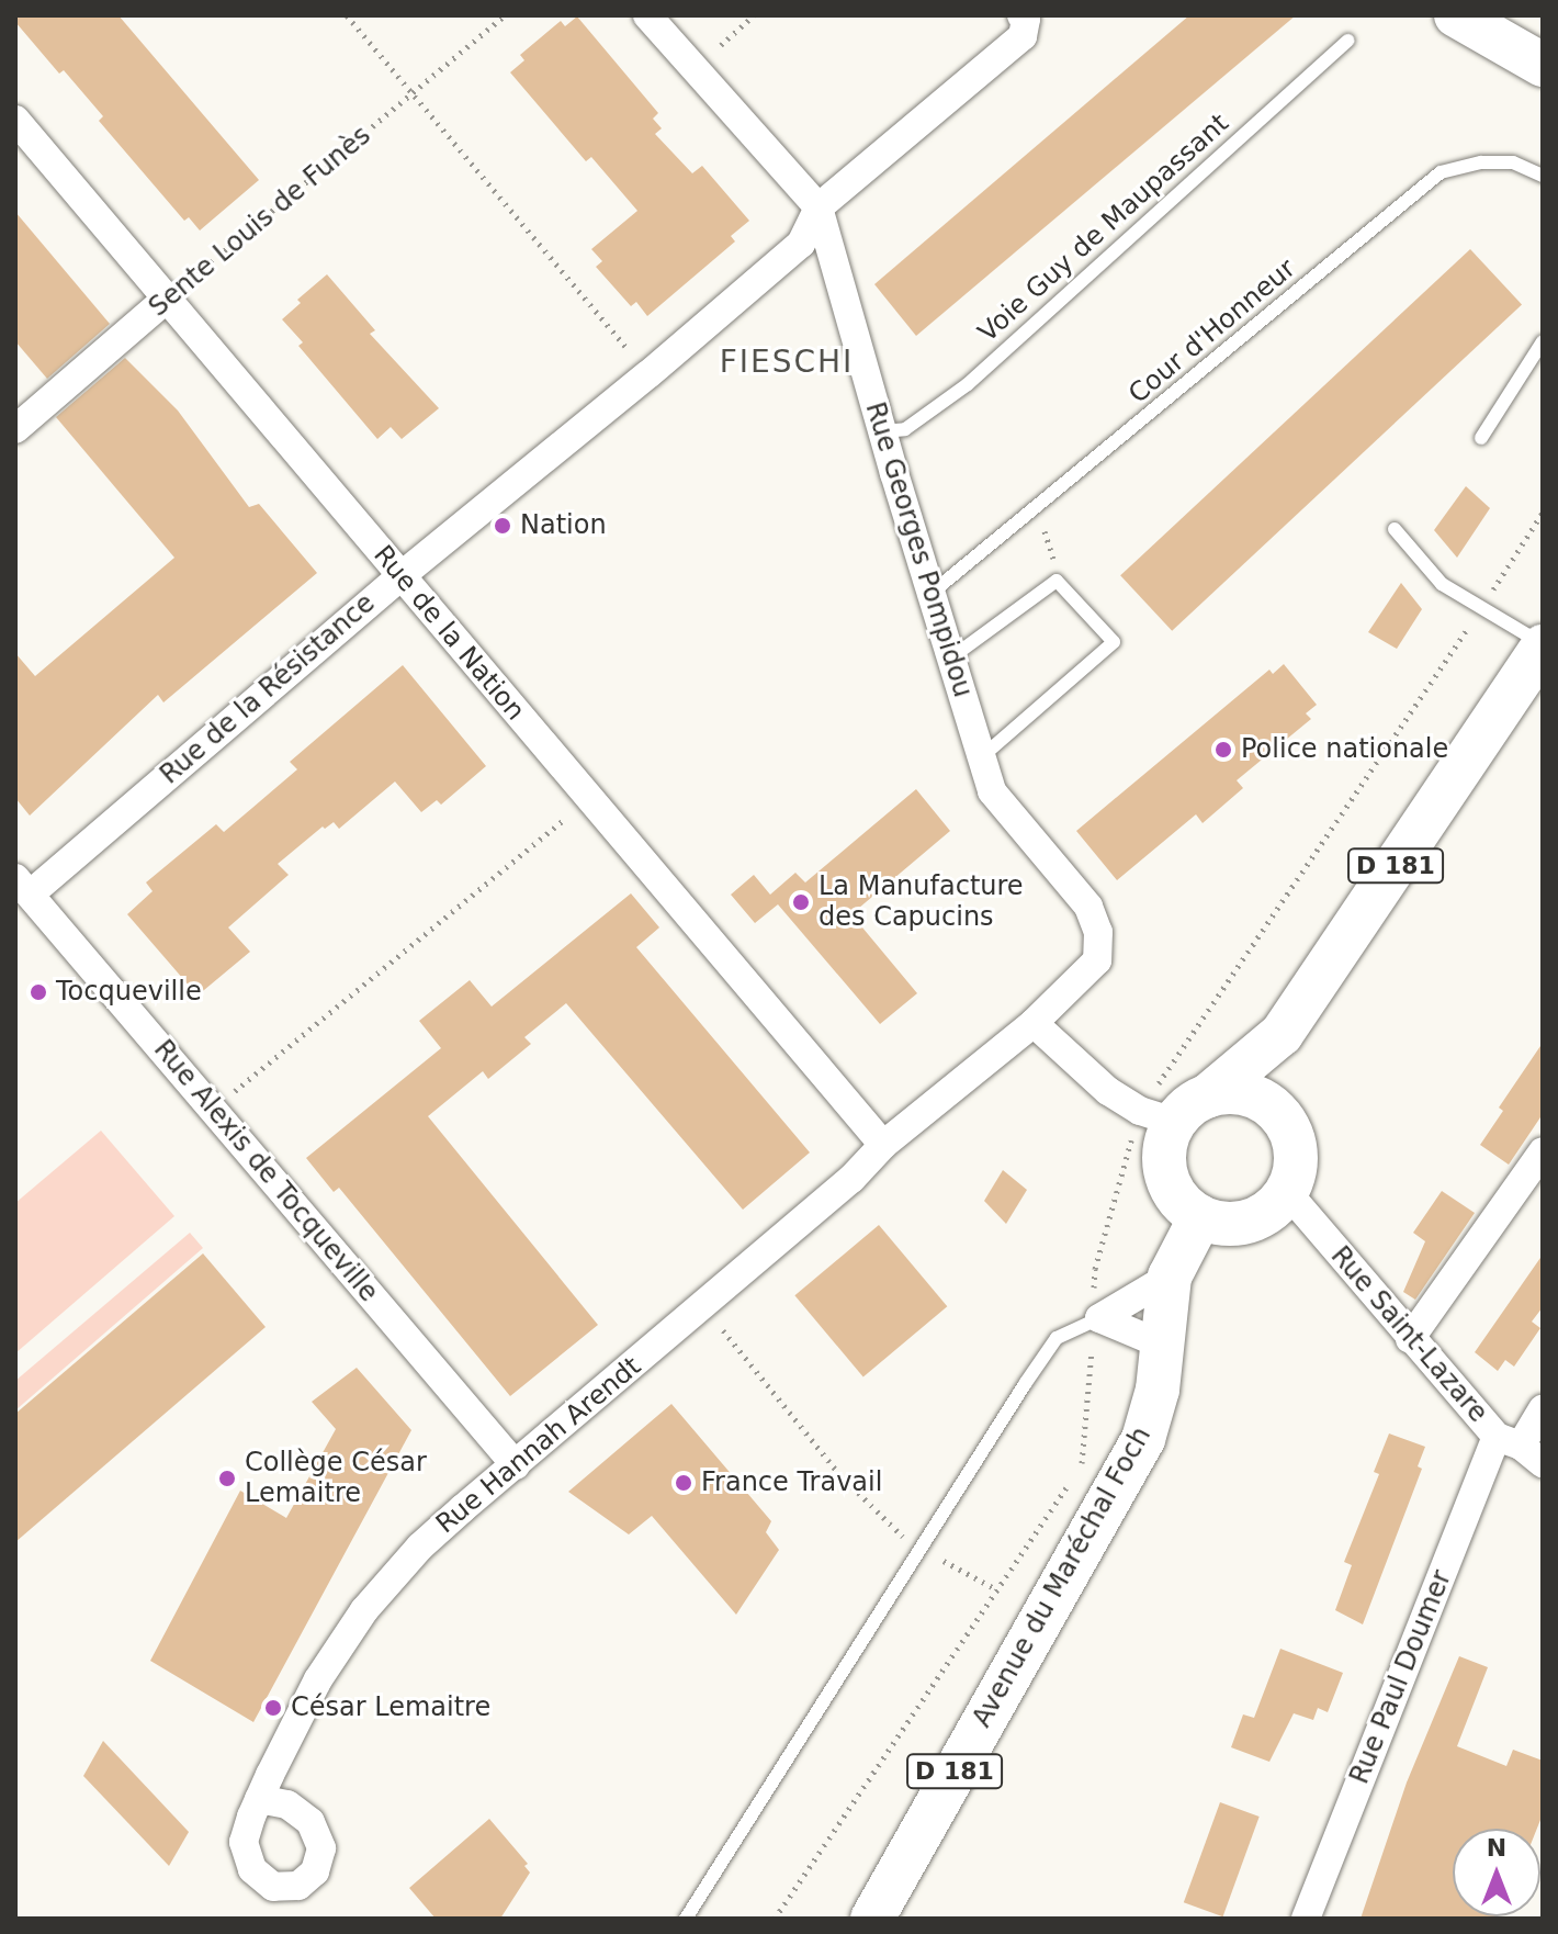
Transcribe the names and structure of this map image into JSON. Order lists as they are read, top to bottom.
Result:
{
  "streets": {
    "main road": ["D 181", "Avenue du Maréchal Foch"],
    "street": [
      "Sente Louis de Funès",
      "Rue Georges Pompidou",
      "Rue de la Nation",
      "Rue de la Résistance",
      "Rue Alexis de Tocqueville",
      "Rue Saint-Lazare",
      "Rue Hannah Arendt",
      "Rue Paul Doumer"
    ],
    "lane": ["Voie Guy de Maupassant", "Cour d'Honneur"]
  },
  "crossings": [
    ["Sente Louis de Funès", "Rue de la Nation"],
    ["Voie Guy de Maupassant", "Rue Georges Pompidou"],
    ["Cour d'Honneur", "Rue Georges Pompidou"],
    ["Rue Georges Pompidou", "Rue de la Résistance"],
    ["Rue Georges Pompidou", "Rue Hannah Arendt"],
    ["Rue de la Nation", "Rue de la Résistance"],
    ["Rue de la Nation", "Rue Hannah Arendt"],
    ["Rue de la Résistance", "Rue Alexis de Tocqueville"],
    ["D 181", "Rue Saint-Lazare"],
    ["D 181", "Avenue du Maréchal Foch"],
    ["Rue Alexis de Tocqueville", "Rue Hannah Arendt"],
    ["Rue Saint-Lazare", "Avenue du Maréchal Foch"],
    ["Rue Saint-Lazare", "Rue Paul Doumer"]
  ],
  "districts": ["FIESCHI"],
  "places": [
    "Nation",
    "Police nationale",
    "La Manufacture des Capucins",
    "Tocqueville",
    "Collège César Lemaitre",
    "France Travail",
    "César Lemaitre"
  ],
  "north": "top"
}
